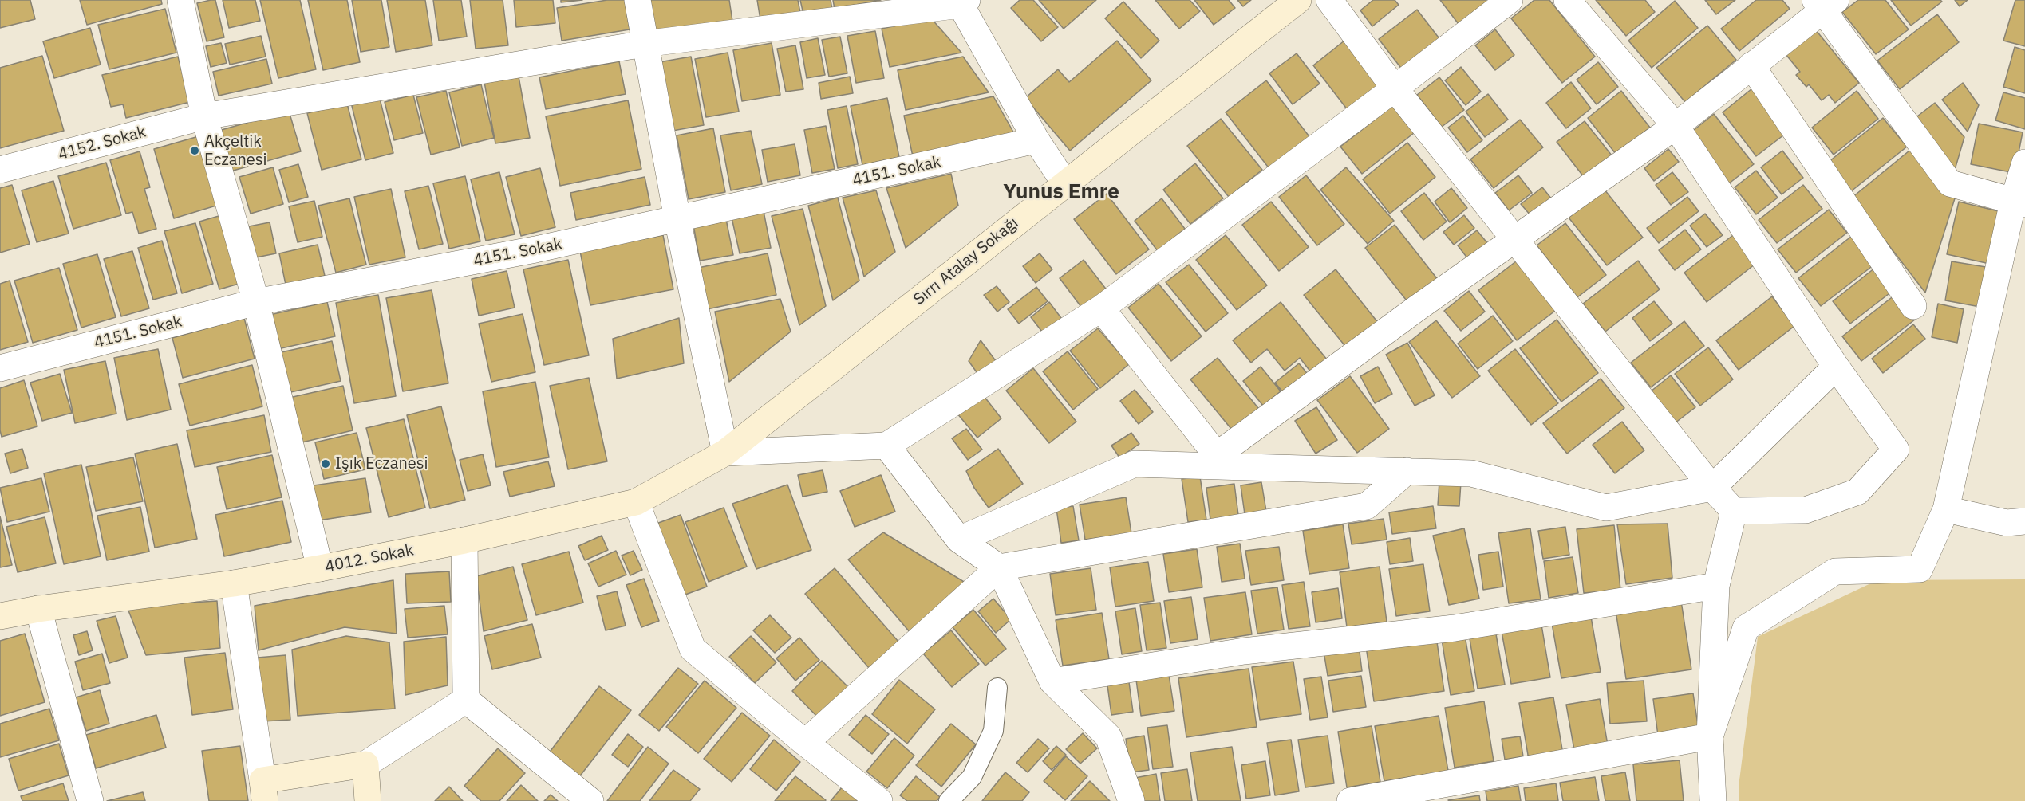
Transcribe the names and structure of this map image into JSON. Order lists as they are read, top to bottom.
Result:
{
  "streets": {
    "main road": ["Sırrı Atalay Sokağı", "4012. Sokak"],
    "street": ["4152. Sokak", "4151. Sokak"]
  },
  "crossings": [
    ["Sırrı Atalay Sokağı", "4012. Sokak"]
  ],
  "districts": ["Yunus Emre"],
  "places": ["Akçeltik Eczanesi", "Işık Eczanesi"]
}
